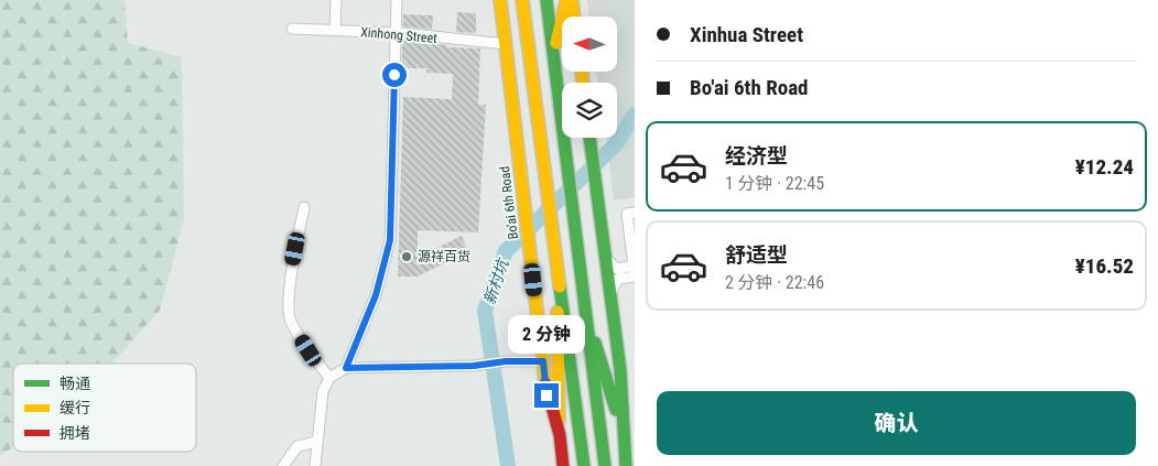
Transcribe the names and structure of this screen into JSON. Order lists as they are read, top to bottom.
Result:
{
  "streets": {
    "main road": ["Bo'ai 6th Road"],
    "street": ["Xinhong Street"]
  },
  "crossings": [
    ["Xinhong Street", "Bo'ai 6th Road"]
  ],
  "water": ["新村坑"],
  "places": ["源祥百货"],
  "legend": ["畅通", "缓行", "拥堵"],
  "north": "left",
  "page": {
    "banner": ["Xinhua Street", "Bo'ai 6th Road"],
    "list": [
      {
        "name": "经济型",
        "note": "1 分钟 · 22:45",
        "value": "¥12.24"
      },
      {
        "name": "舒适型",
        "note": "2 分钟 · 22:46",
        "value": "¥16.52"
      }
    ],
    "bubble": "2 分钟",
    "buttons": "确认"
  }
}
